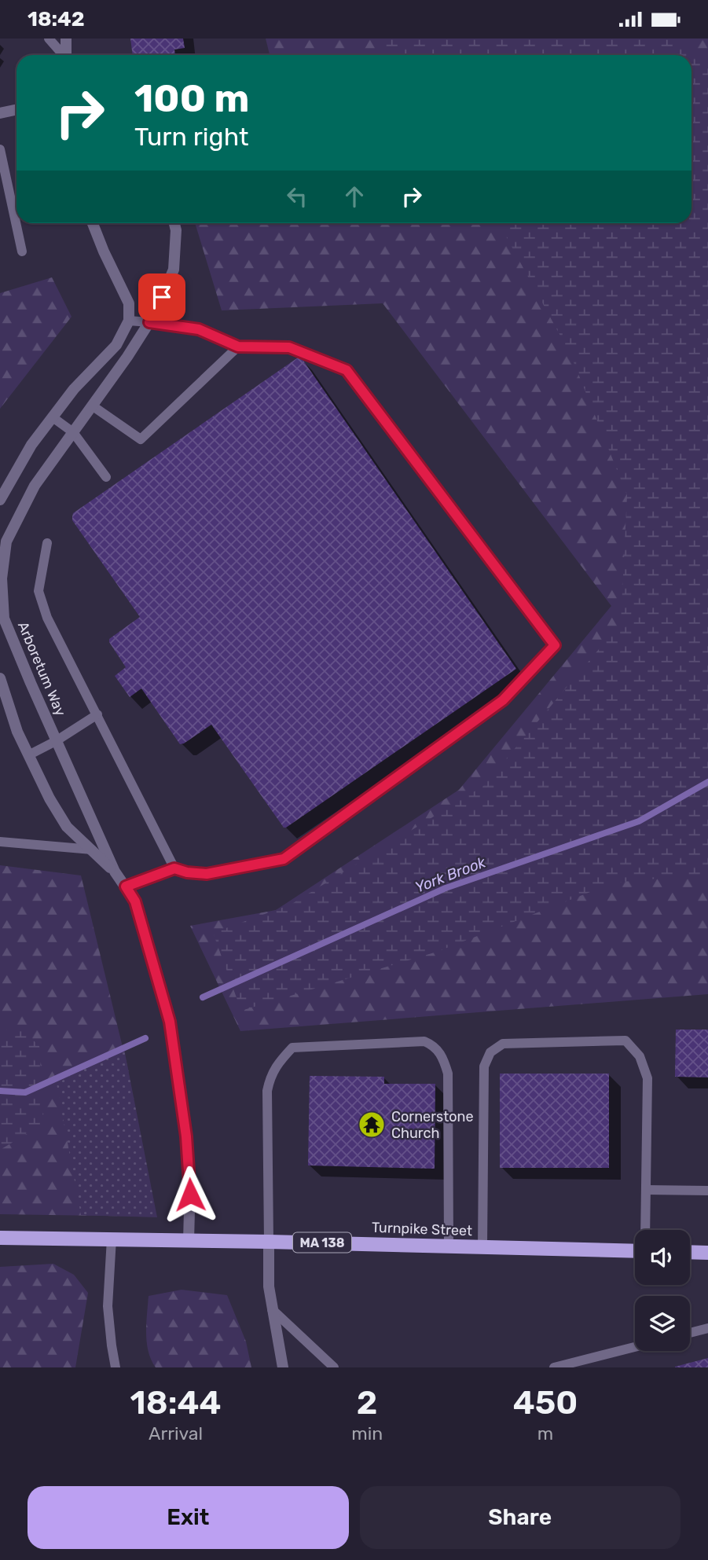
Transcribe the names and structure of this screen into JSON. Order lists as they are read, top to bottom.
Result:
{
  "streets": {
    "main road": ["Turnpike Street", "MA 138"],
    "street": ["Arboretum Way"]
  },
  "water": ["York Brook"],
  "places": {
    "temple": ["Cornerstone Church"]
  },
  "page": {
    "status": "18:42",
    "turn": ["100 m", "Turn right"],
    "eta": [
      "18:44",
      "Arrival",
      "2",
      "min",
      "450",
      "m"
    ],
    "buttons": ["Exit", "Share"]
  }
}
